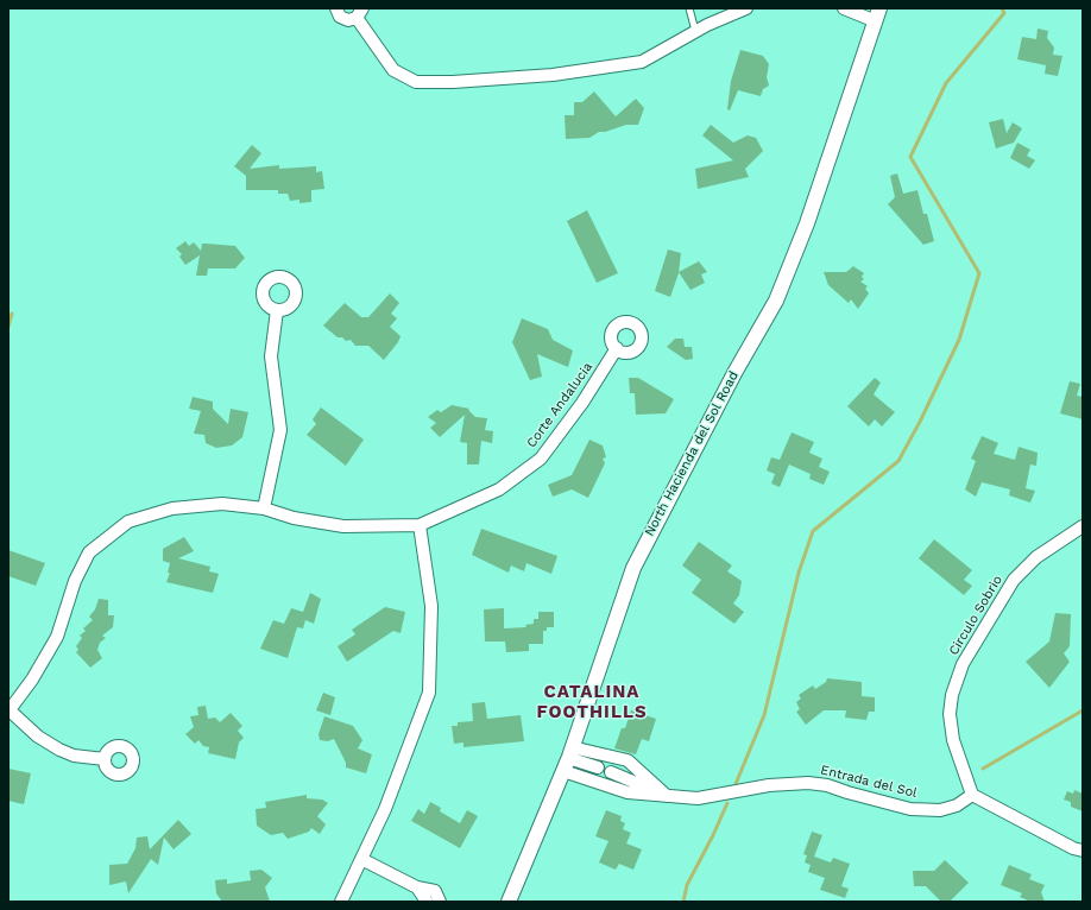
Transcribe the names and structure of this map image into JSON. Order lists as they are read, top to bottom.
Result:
{
  "streets": {
    "street": [
      "Corte Andalucia",
      "North Hacienda del Sol Road",
      "Circulo Sobrio",
      "Entrada del Sol"
    ]
  },
  "crossings": [
    ["North Hacienda del Sol Road", "Entrada del Sol"],
    ["Circulo Sobrio", "Entrada del Sol"]
  ],
  "districts": ["CATALINA FOOTHILLS"]
}
